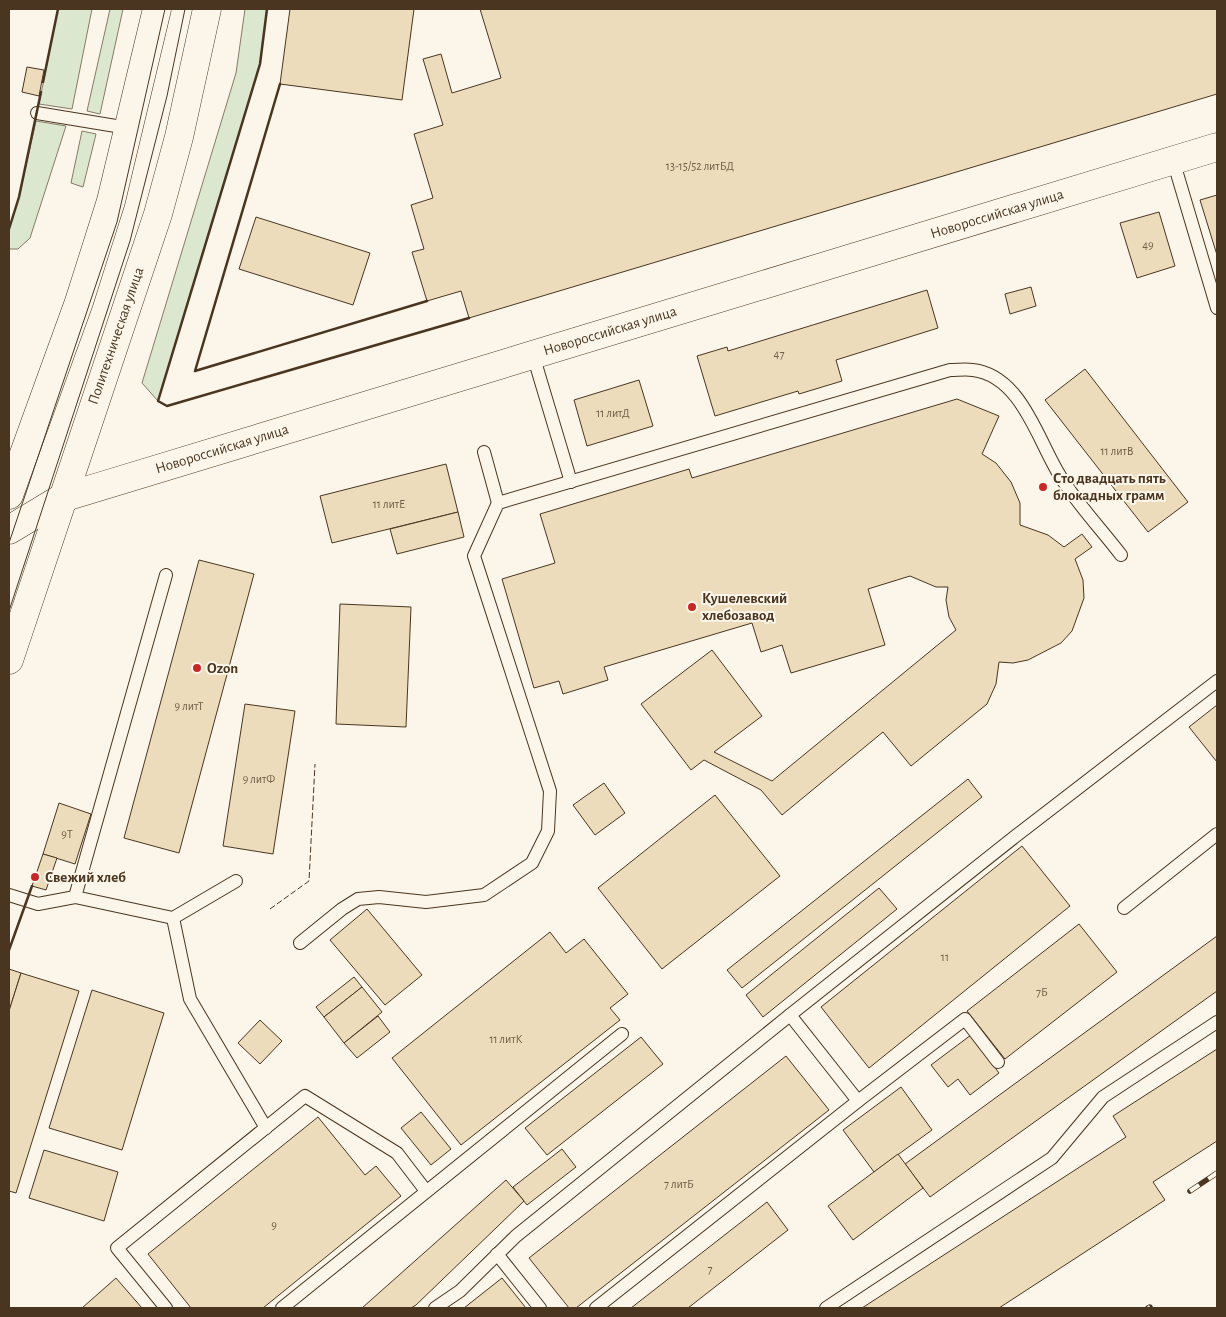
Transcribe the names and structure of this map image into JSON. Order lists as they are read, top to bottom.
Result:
{
  "streets": {
    "main road": ["Новороссийская улица", "Политехническая улица"]
  },
  "crossings": [
    ["Новороссийская улица", "Политехническая улица"]
  ],
  "places": [
    "Сто двадцать пять блокадных грамм",
    "Кушелевский хлебозавод",
    "Ozon",
    "Свежий хлеб"
  ],
  "house_numbers": [
    "13-15/52 литБД",
    "49",
    "47",
    "11 литД",
    "11 литВ",
    "11 литЕ",
    "9 литТ",
    "9 литФ",
    "9Т",
    "11",
    "7Б",
    "11 литК",
    "7 литБ",
    "9",
    "7"
  ]
}
